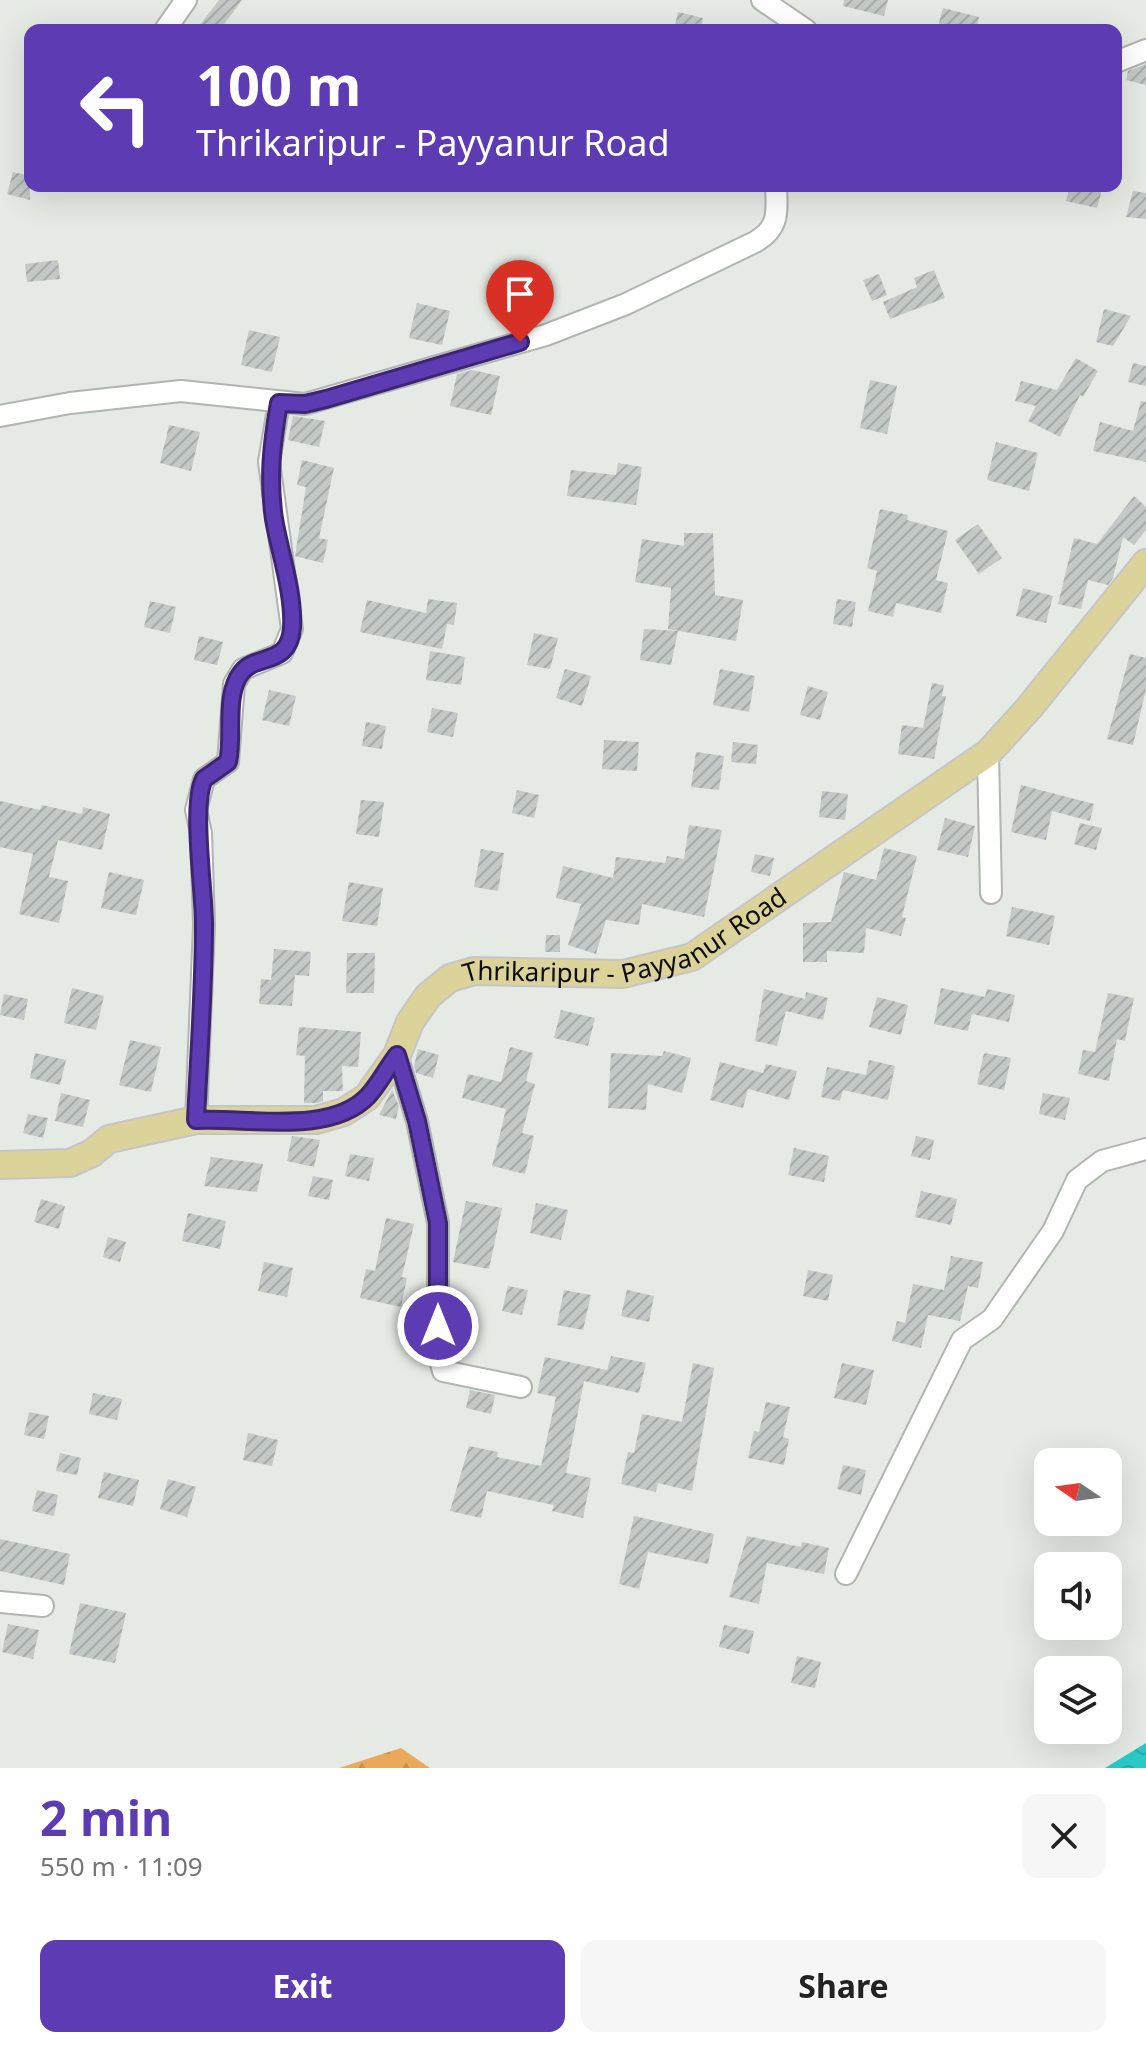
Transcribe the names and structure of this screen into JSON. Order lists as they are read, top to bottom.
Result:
{
  "streets": {
    "main road": ["Thrikaripur - Payyanur Road"]
  },
  "north": "left",
  "page": {
    "turn": ["100 m", "Thrikaripur - Payyanur Road"],
    "heading": ["2 min", "550 m · 11:09"],
    "buttons": ["Exit", "Share"]
  }
}
